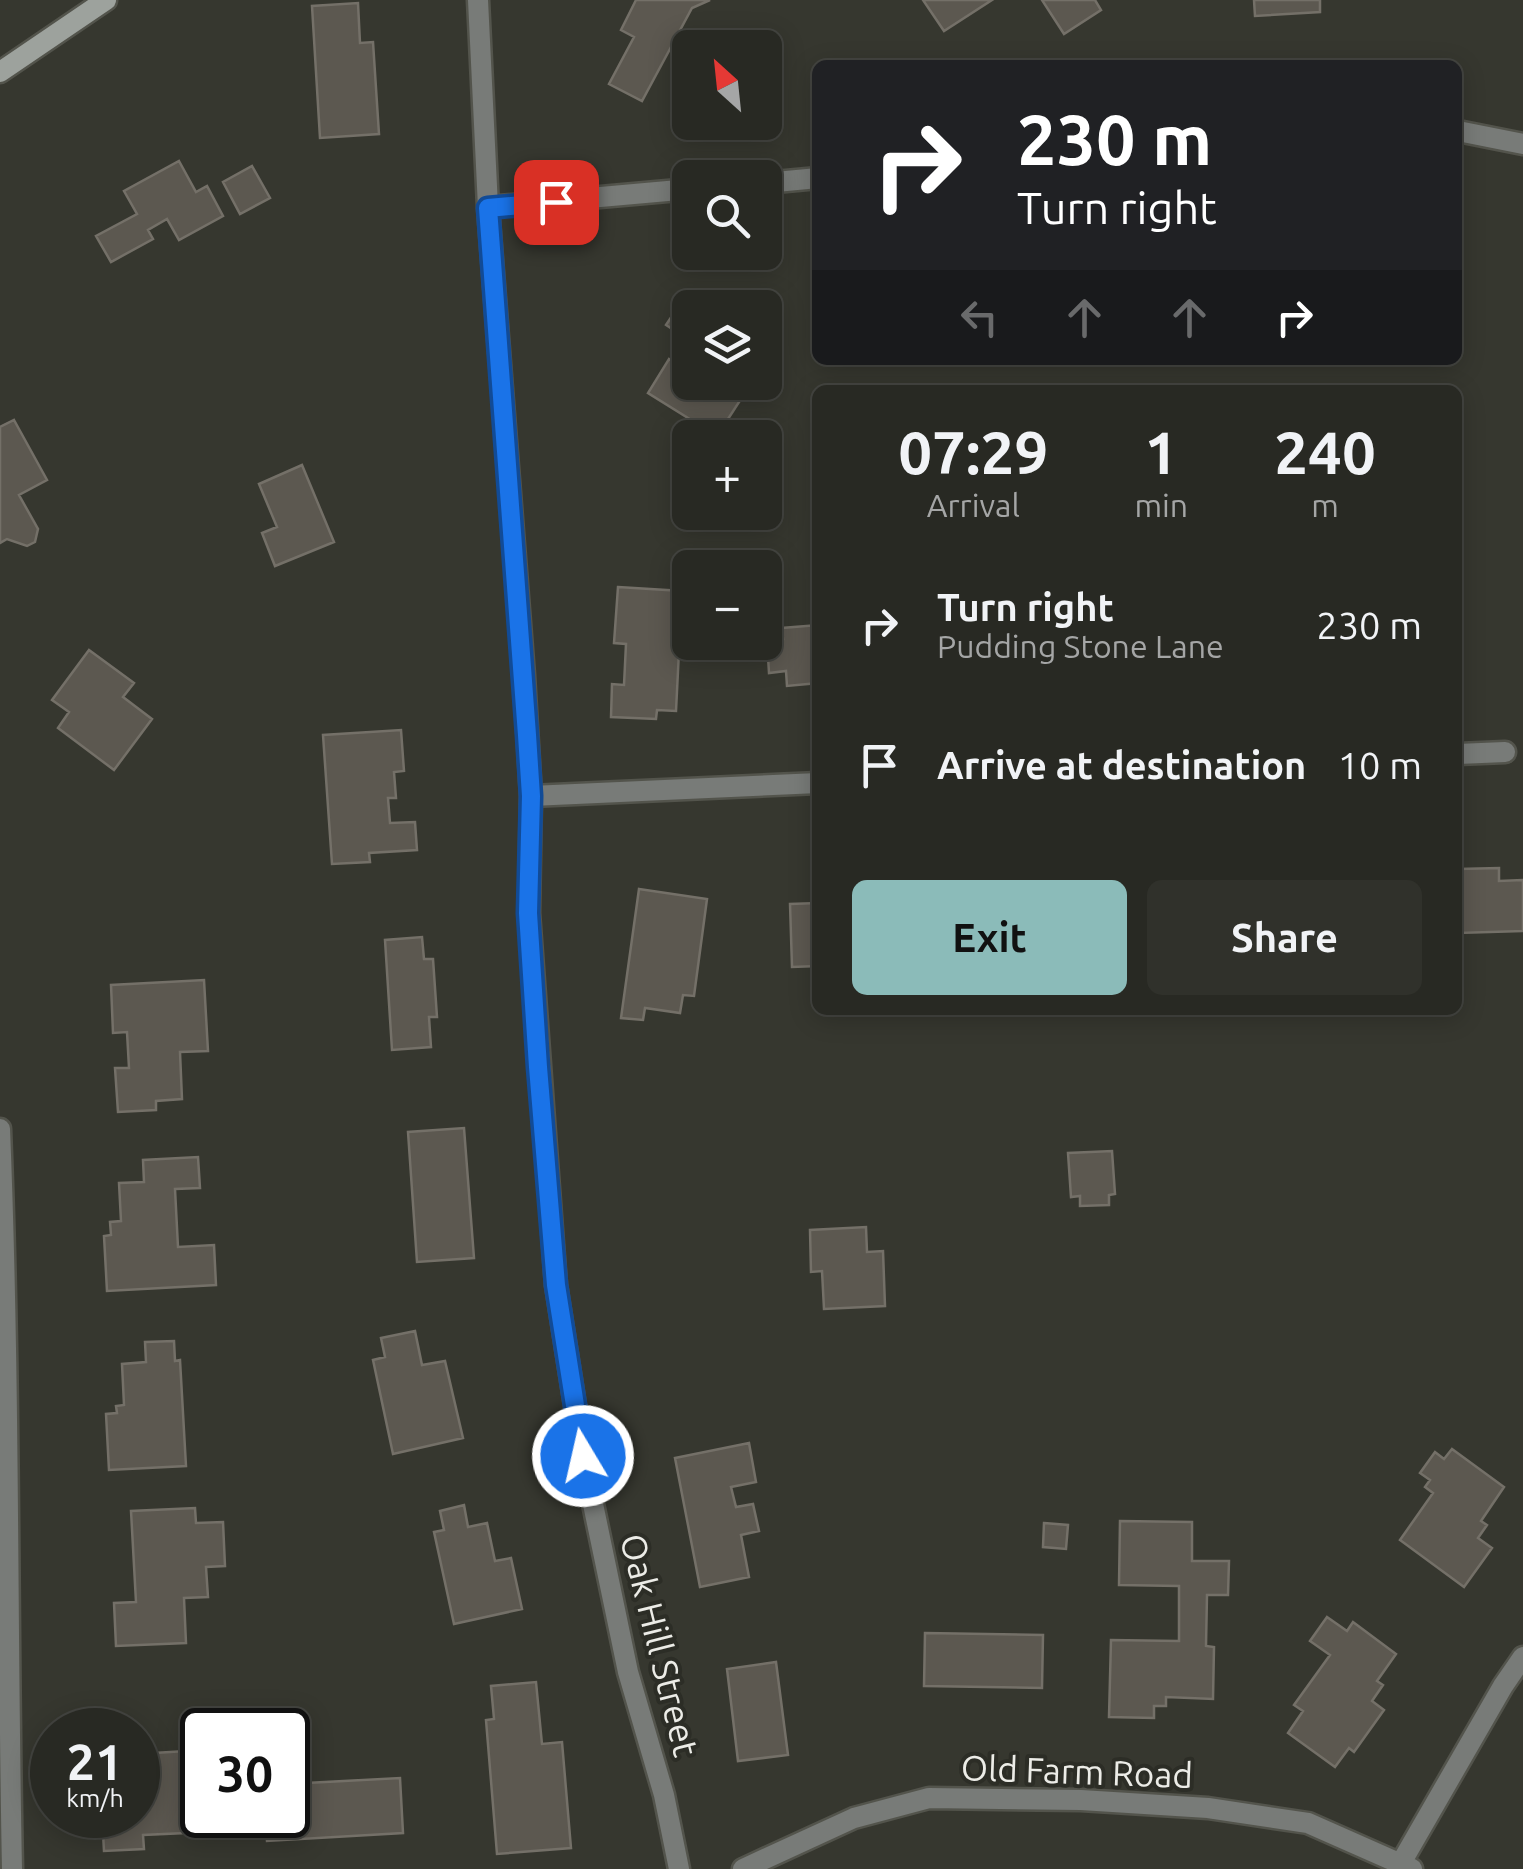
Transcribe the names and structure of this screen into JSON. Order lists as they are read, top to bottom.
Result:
{
  "streets": {
    "street": ["Oak Hill Street", "Old Farm Road"]
  },
  "north": "top left",
  "page": {
    "map_buttons": ["+", "−"],
    "turn": ["230 m", "Turn right"],
    "eta": [
      "07:29",
      "Arrival",
      "1",
      "min",
      "240",
      "m"
    ],
    "list": [
      {
        "name": "Turn right",
        "note": "Pudding Stone Lane",
        "value": "230 m"
      },
      {
        "name": "Arrive at destination",
        "value": "10 m"
      }
    ],
    "buttons": ["Exit", "Share"],
    "speed": "21 km/h",
    "limit": "30"
  }
}
